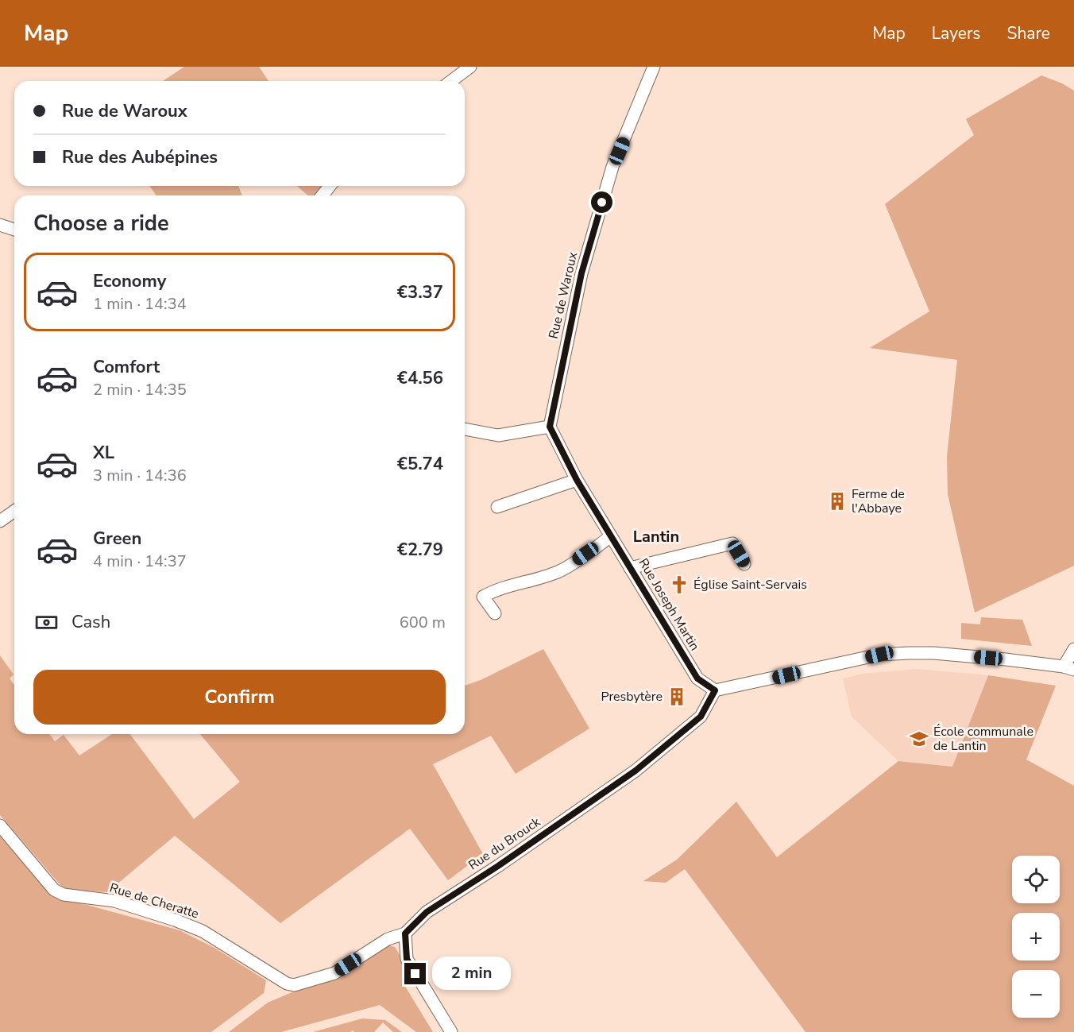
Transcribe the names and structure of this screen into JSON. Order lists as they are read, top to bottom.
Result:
{
  "streets": {
    "street": [
      "Rue de Waroux",
      "Rue Joseph Martin",
      "Rue du Brouck",
      "Rue de Cheratte"
    ]
  },
  "crossings": [
    ["Rue de Waroux", "Rue Joseph Martin"],
    ["Rue Joseph Martin", "Rue du Brouck"],
    ["Rue du Brouck", "Rue de Cheratte"]
  ],
  "districts": ["Lantin"],
  "places": {
    "building": ["Ferme de l'Abbaye", "Presbytère"],
    "church": ["Église Saint-Servais"],
    "school or university": ["École communale de Lantin"]
  },
  "page": {
    "header": "Map",
    "nav": ["Map", "Layers", "Share"],
    "banner": ["Rue de Waroux", "Rue des Aubépines"],
    "heading": "Choose a ride",
    "list": [
      {
        "name": "Economy",
        "note": "1 min · 14:34",
        "value": "€3.37"
      },
      {
        "name": "Comfort",
        "note": "2 min · 14:35",
        "value": "€4.56"
      },
      {
        "name": "XL",
        "note": "3 min · 14:36",
        "value": "€5.74"
      },
      {
        "name": "Green",
        "note": "4 min · 14:37",
        "value": "€2.79"
      }
    ],
    "pay": ["Cash", "600 m"],
    "buttons": "Confirm",
    "map_buttons": ["+", "−"],
    "bubble": "2 min"
  }
}
